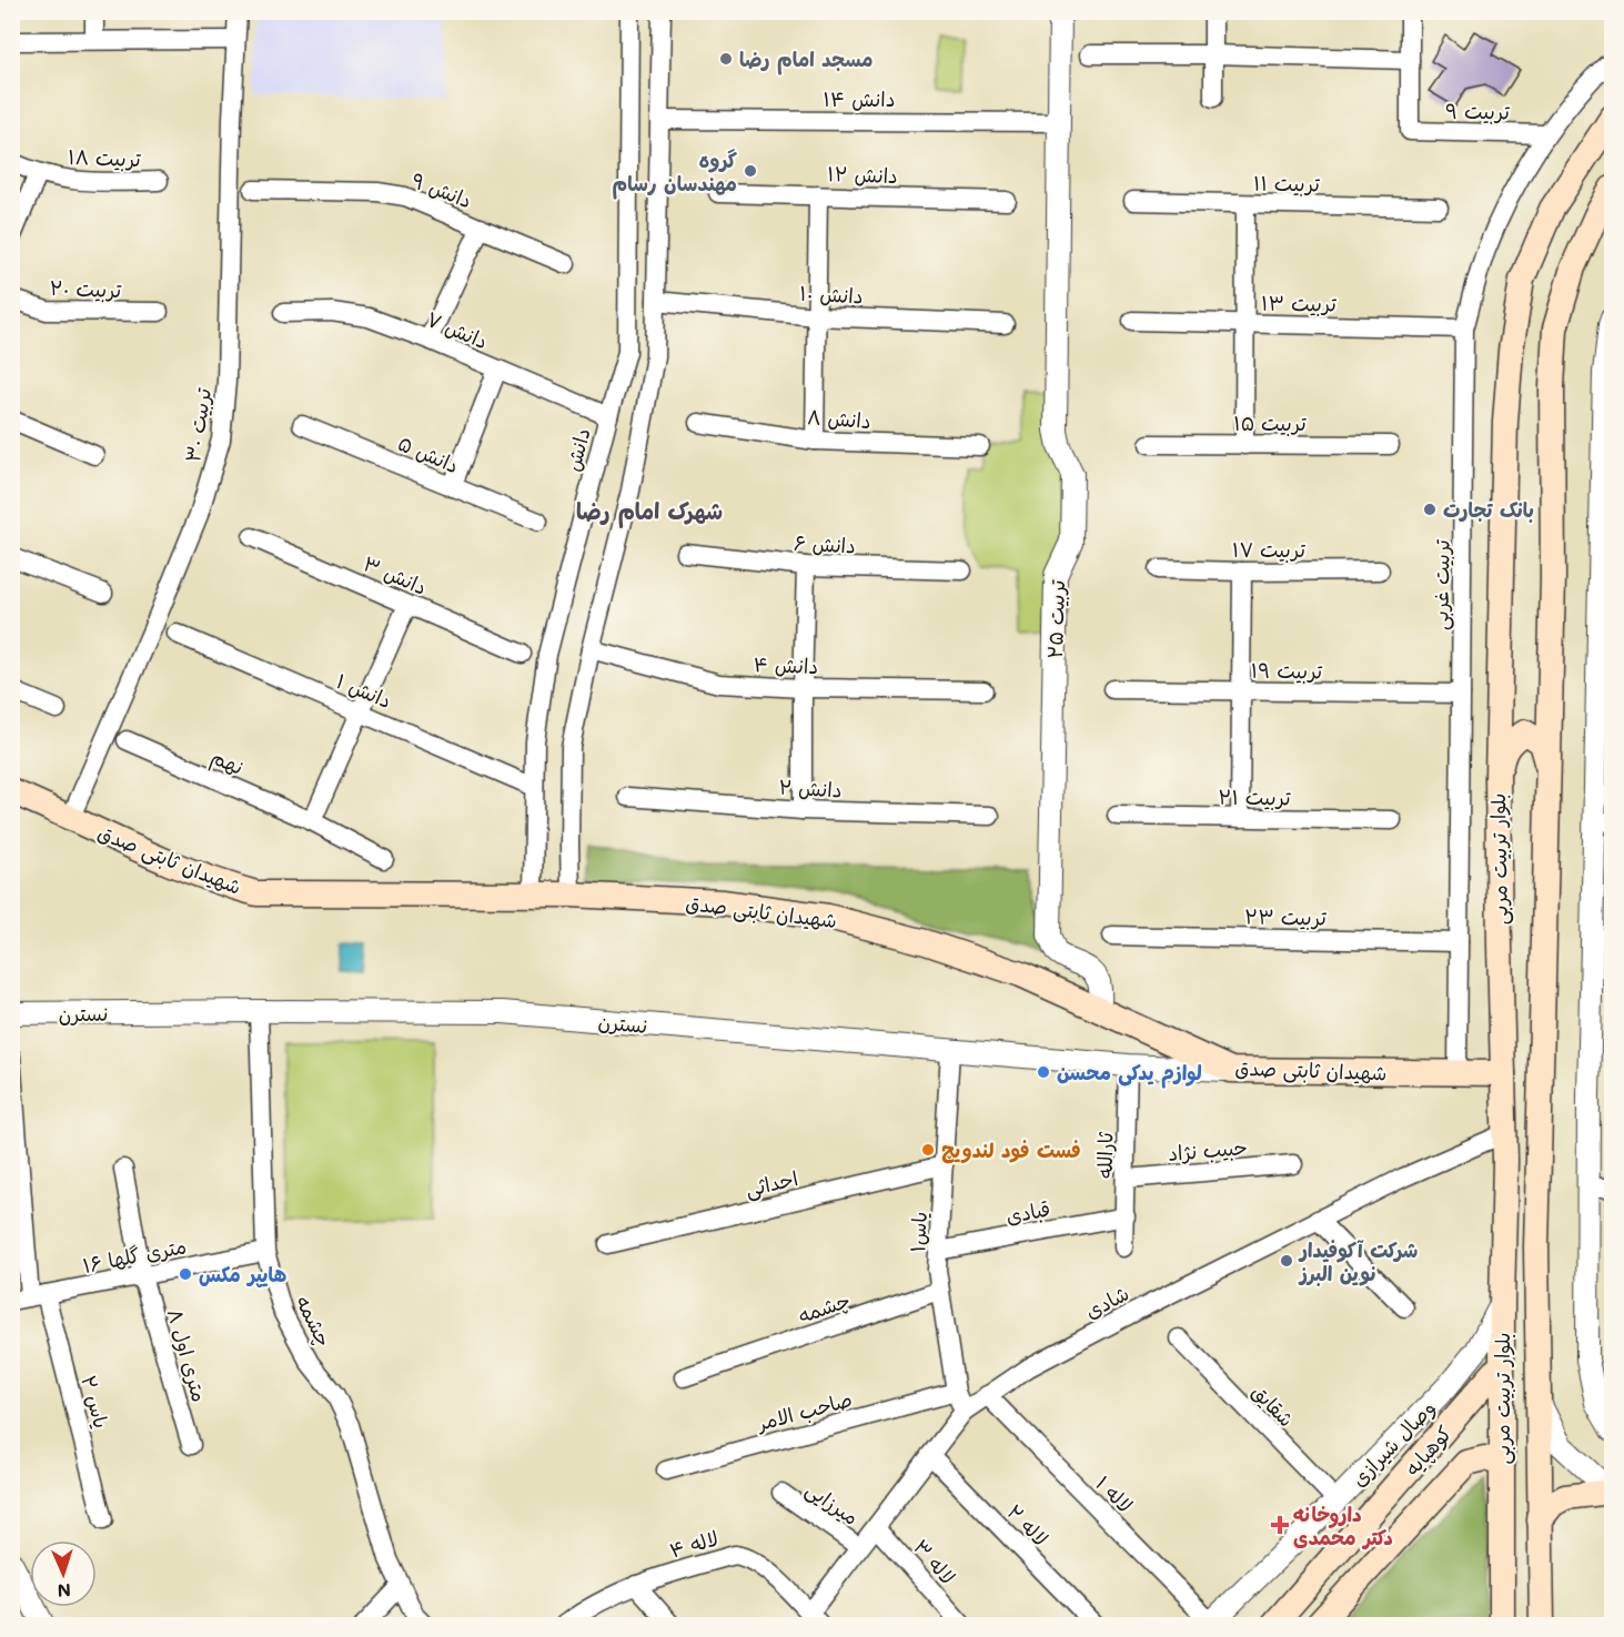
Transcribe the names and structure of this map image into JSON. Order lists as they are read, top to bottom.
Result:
{
  "streets": {
    "main road": ["شهیدان ثابتی صدق", "بلوار تربیت مربی", "کوهپایه"],
    "street": [
      "دانش ۱۴",
      "تربیت ۹",
      "تربیت ۱۸",
      "دانش ۱۲",
      "تربیت ۱۱",
      "دانش ۹",
      "تربیت ۲۰",
      "دانش ۱۰",
      "تربیت ۱۳",
      "دانش ۷",
      "دانش ۸",
      "تربیت ۱۵",
      "تربیت ۳۰",
      "دانش",
      "دانش ۵",
      "دانش ۶",
      "تربیت ۱۷",
      "دانش ۳",
      "تربیت غربی",
      "تربیت ۲۵",
      "دانش ۴",
      "تربیت ۱۹",
      "دانش ۱",
      "نهم",
      "دانش ۲",
      "تربیت ۲۱",
      "تربیت ۲۳",
      "نسترن",
      "حبیب نژاد",
      "ثارالله",
      "احداثی",
      "قبادی",
      "یاس۱",
      "۱۶ متری گلها",
      "شادی",
      "چشمه",
      "۸ متری اول",
      "یاس ۲",
      "شقایق",
      "صاحب الامر",
      "وصال شیرازی",
      "لاله ۱",
      "میرزایی",
      "لاله ۲",
      "لاله ۴",
      "لاله ۳"
    ]
  },
  "crossings": [
    ["دانش ۱۴", "تربیت ۲۵"],
    ["تربیت ۹", "تربیت غربی"],
    ["تربیت ۱۳", "تربیت غربی"],
    ["دانش ۷", "دانش"],
    ["تربیت ۳۰", "شهیدان ثابتی صدق"],
    ["دانش", "دانش ۱"],
    ["دانش", "شهیدان ثابتی صدق"],
    ["تربیت غربی", "تربیت ۱۹"],
    ["تربیت غربی", "شهیدان ثابتی صدق"],
    ["تربیت غربی", "تربیت ۲۳"],
    ["تربیت ۲۵", "شهیدان ثابتی صدق"],
    ["شهیدان ثابتی صدق", "بلوار تربیت مربی"],
    ["شهیدان ثابتی صدق", "نسترن"],
    ["بلوار تربیت مربی", "شادی"],
    ["بلوار تربیت مربی", "وصال شیرازی"],
    ["بلوار تربیت مربی", "کوهپایه"],
    ["نسترن", "ثارالله"],
    ["نسترن", "یاس۱"],
    ["نسترن", "چشمه"],
    ["حبیب نژاد", "ثارالله"],
    ["ثارالله", "قبادی"],
    ["احداثی", "یاس۱"],
    ["قبادی", "یاس۱"],
    ["یاس۱", "شادی"],
    ["یاس۱", "چشمه"],
    ["یاس۱", "صاحب الامر"],
    ["۱۶ متری گلها", "چشمه"],
    ["۱۶ متری گلها", "۸ متری اول"],
    ["۱۶ متری گلها", "یاس ۲"],
    ["شادی", "لاله ۱"],
    ["شادی", "میرزایی"],
    ["شادی", "لاله ۲"],
    ["شادی", "لاله ۴"],
    ["شادی", "لاله ۳"],
    ["شقایق", "وصال شیرازی"],
    ["وصال شیرازی", "لاله ۱"]
  ],
  "districts": ["شهرک امام رضا"],
  "places": {
    "other": [
      "مسجد امام رضا",
      "گروه مهندسان رسام",
      "بانک تجارت",
      "لوازم یدکی محسن",
      "فست فود لندویچ",
      "شرکت آکوفیدار نوین البرز",
      "هایپر مکس"
    ],
    "health": ["داروخانه دکتر محمدی"]
  },
  "north": "bottom"
}
